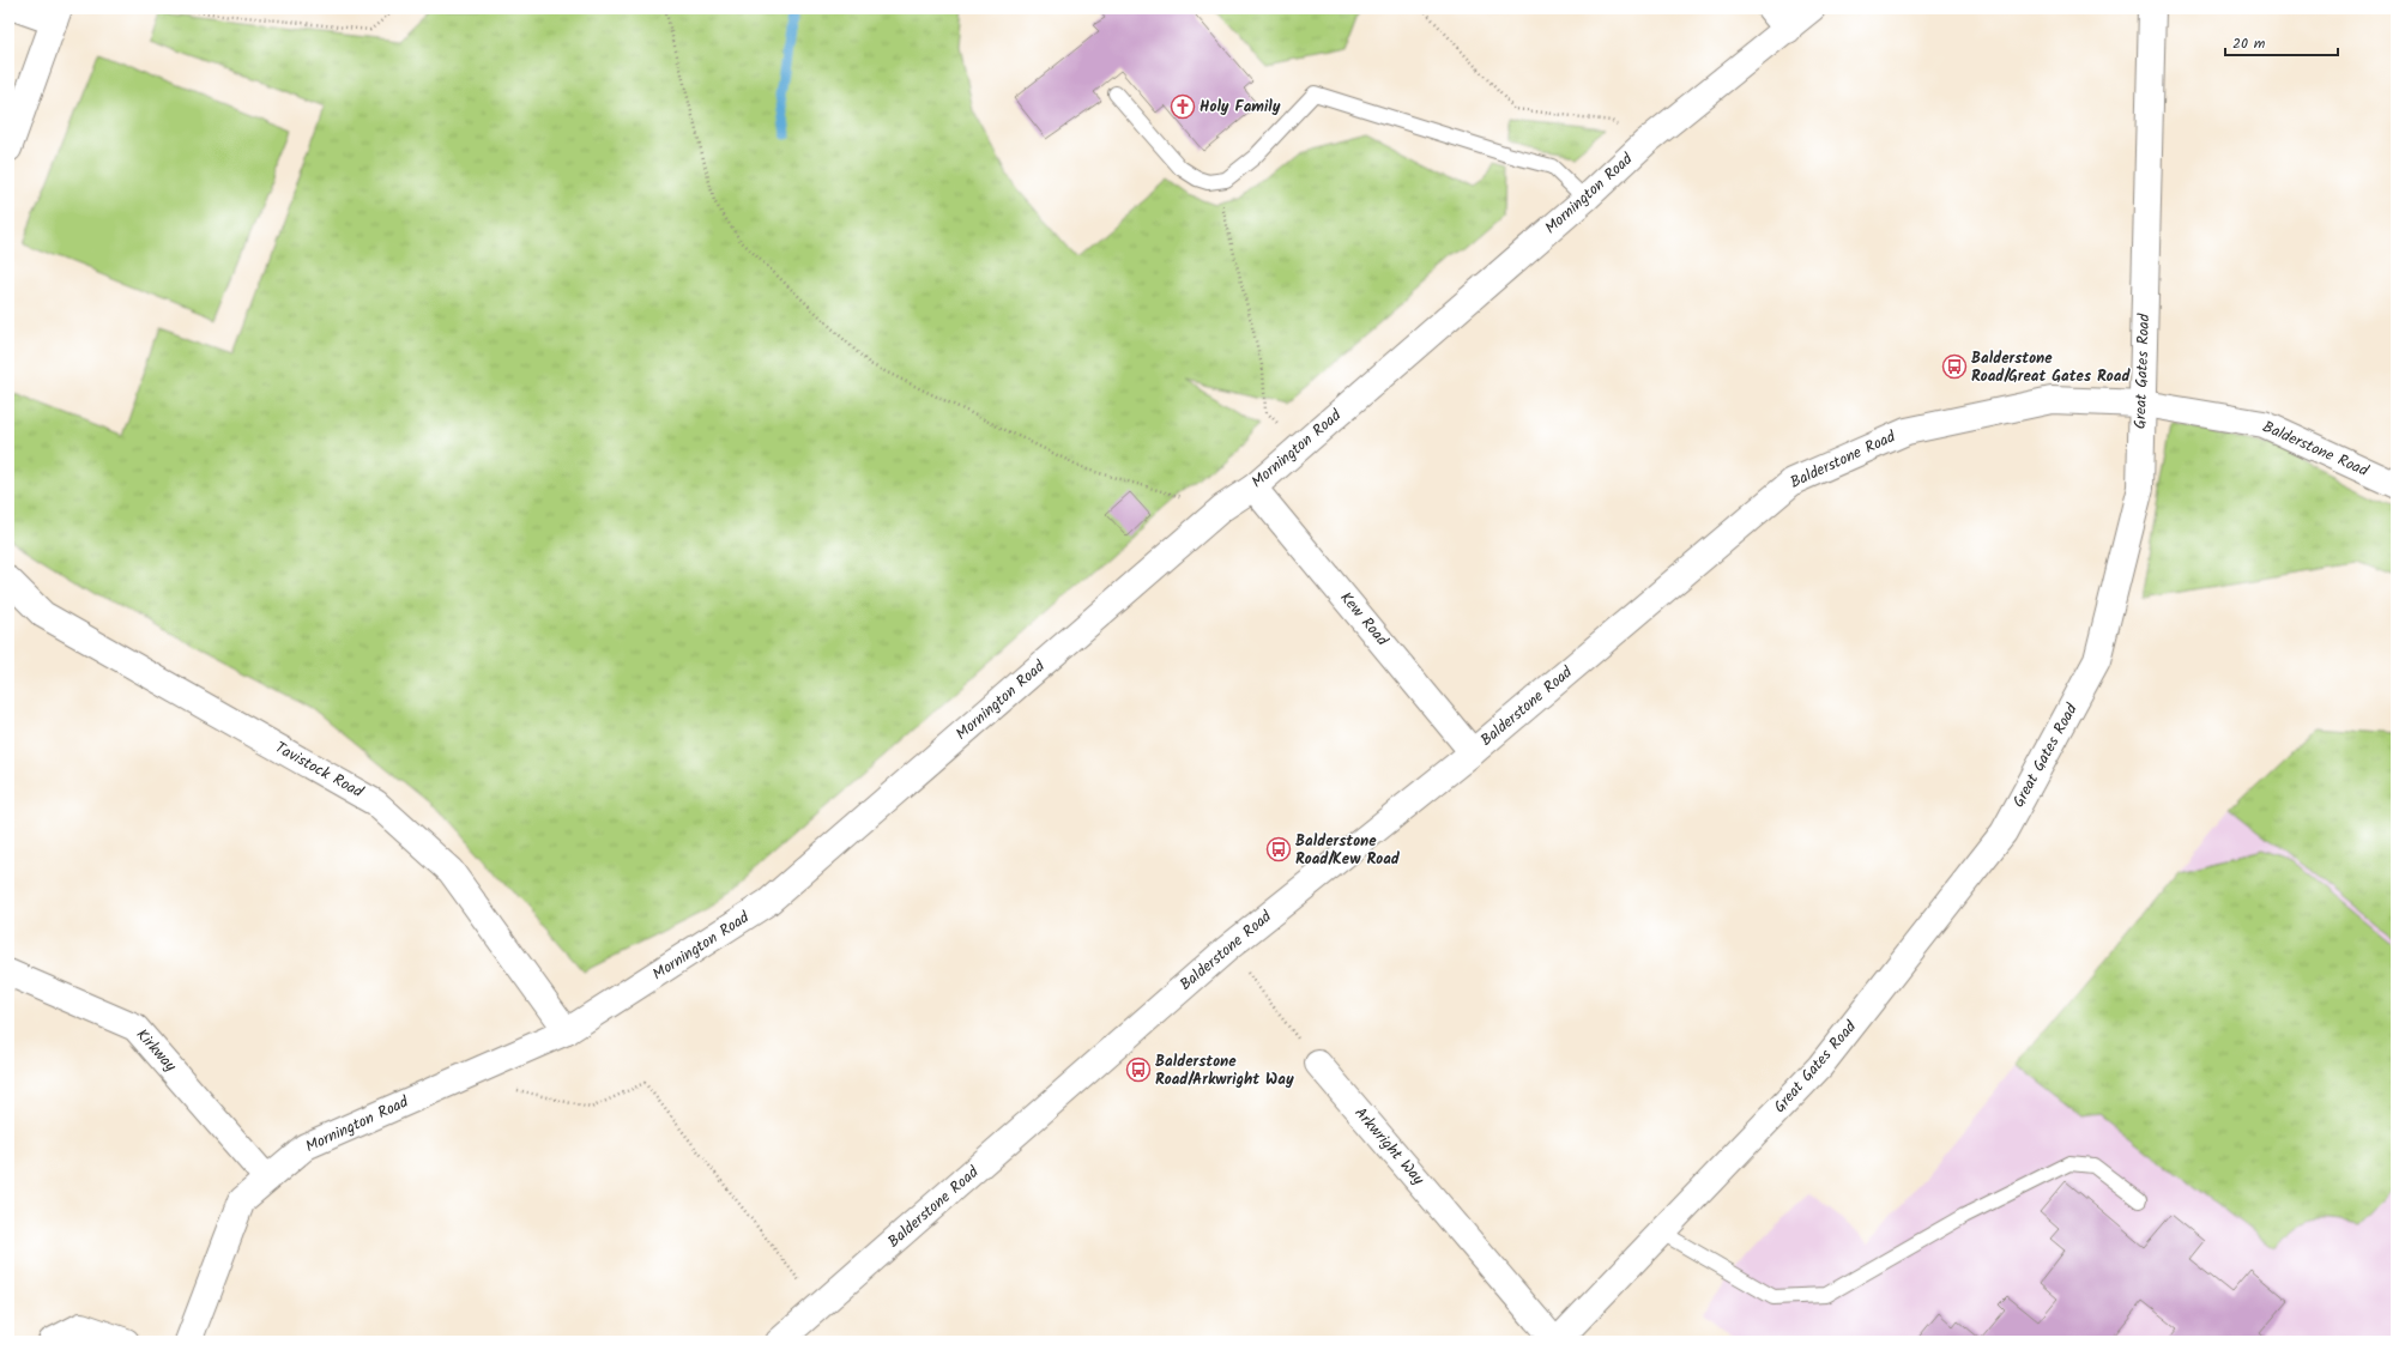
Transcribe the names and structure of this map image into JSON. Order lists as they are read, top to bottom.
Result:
{
  "streets": {
    "street": [
      "Mornington Road",
      "Great Gates Road",
      "Balderstone Road",
      "Kew Road",
      "Tavistock Road",
      "Kirkway",
      "Arkwright Way"
    ]
  },
  "crossings": [
    ["Mornington Road", "Kew Road"],
    ["Mornington Road", "Tavistock Road"],
    ["Mornington Road", "Kirkway"],
    ["Great Gates Road", "Balderstone Road"],
    ["Great Gates Road", "Arkwright Way"],
    ["Balderstone Road", "Kew Road"]
  ],
  "places": {
    "church": ["Holy Family"],
    "bus stop": ["Balderstone Road/Great Gates Road", "Balderstone Road/Kew Road", "Balderstone Road/Arkwright Way"]
  },
  "scale_bar": "20 m"
}
